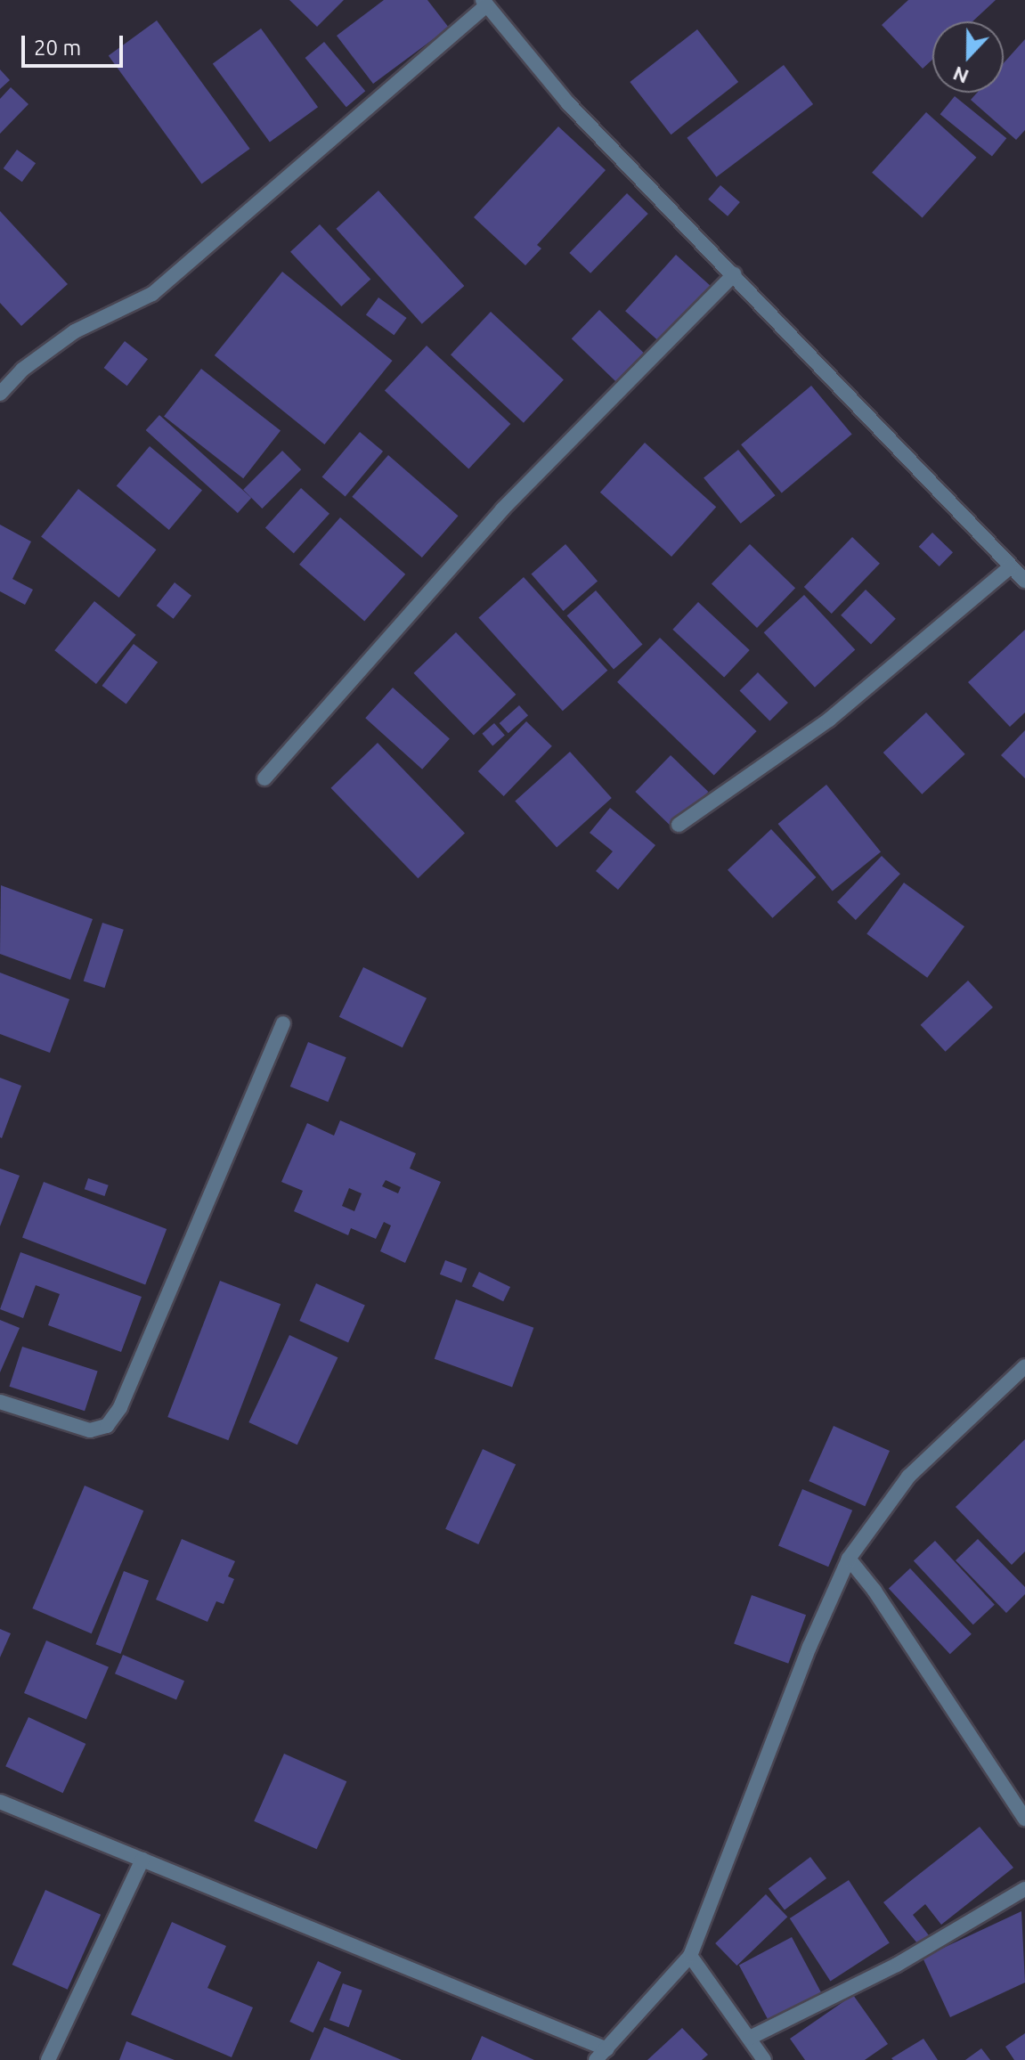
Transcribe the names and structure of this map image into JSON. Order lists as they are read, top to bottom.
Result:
{
  "scale_bar": "20 m",
  "north": "bottom"
}
